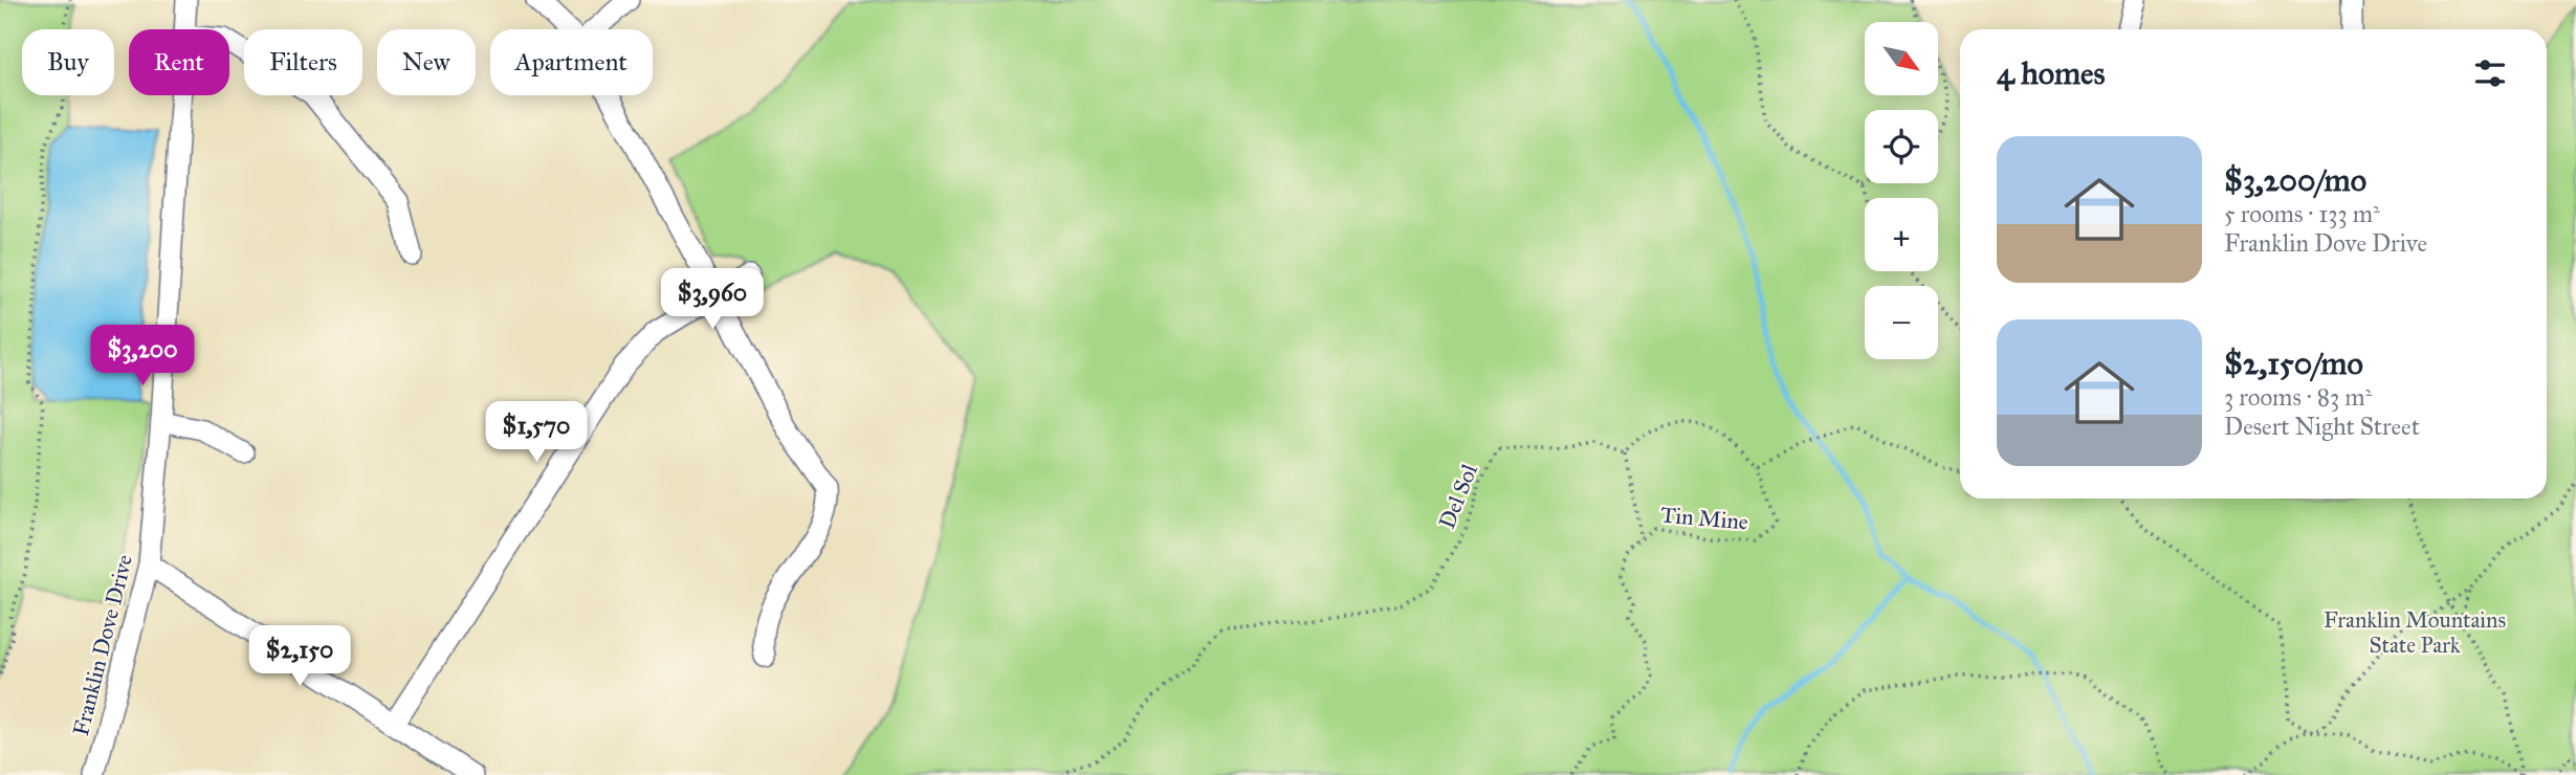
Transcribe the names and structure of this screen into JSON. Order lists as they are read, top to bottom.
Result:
{
  "streets": {
    "street": ["Franklin Dove Drive"],
    "path": ["Del Sol", "Tin Mine"]
  },
  "parks": ["Franklin Mountains State Park"],
  "north": "bottom right",
  "page": {
    "map_buttons": ["+", "−"],
    "chip": [
      "Buy",
      "Rent",
      "Filters",
      "New",
      "Apartment"
    ],
    "heading": "4 homes",
    "list": [
      {
        "name": "$3,200/mo",
        "note": "5 rooms · 133 m² · Franklin Dove Drive"
      },
      {
        "name": "$2,150/mo",
        "note": "3 rooms · 83 m² · Desert Night Street"
      }
    ],
    "price": [
      "$3,960",
      "$3,200",
      "$1,570",
      "$2,150"
    ]
  }
}
